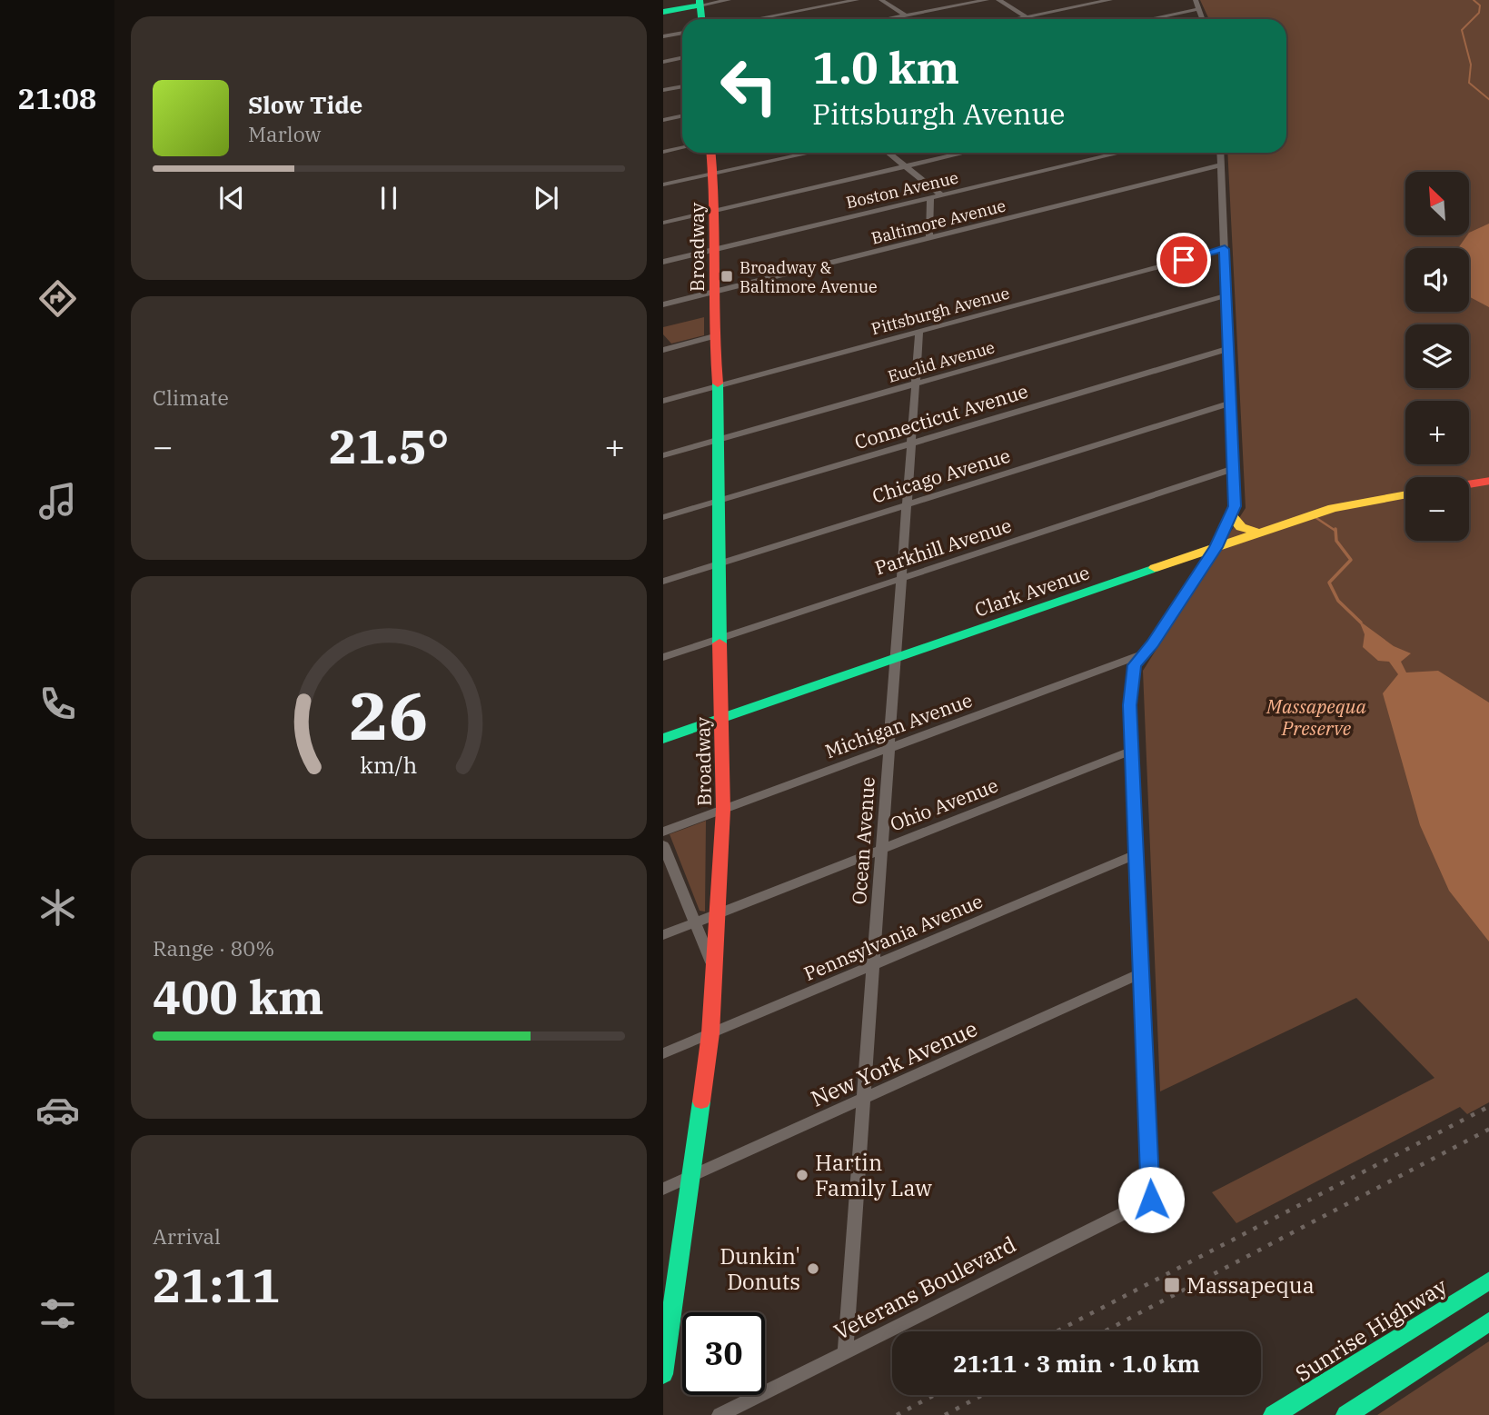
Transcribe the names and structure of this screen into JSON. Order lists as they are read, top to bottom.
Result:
{
  "streets": {
    "main road": ["Broadway", "Clark Avenue", "Sunrise Highway"],
    "street": [
      "Boston Avenue",
      "Baltimore Avenue",
      "Pittsburgh Avenue",
      "Euclid Avenue",
      "Connecticut Avenue",
      "Chicago Avenue",
      "Parkhill Avenue",
      "Michigan Avenue",
      "Ohio Avenue",
      "Ocean Avenue",
      "Pennsylvania Avenue",
      "New York Avenue",
      "Veterans Boulevard"
    ]
  },
  "crossings": [
    ["Boston Avenue", "Broadway"],
    ["Baltimore Avenue", "Broadway"],
    ["Broadway", "Pittsburgh Avenue"],
    ["Broadway", "Euclid Avenue"],
    ["Broadway", "Connecticut Avenue"],
    ["Broadway", "Chicago Avenue"],
    ["Broadway", "Parkhill Avenue"],
    ["Broadway", "Clark Avenue"],
    ["Broadway", "Michigan Avenue"],
    ["Broadway", "Ohio Avenue"],
    ["Broadway", "Pennsylvania Avenue"],
    ["Broadway", "New York Avenue"],
    ["Pittsburgh Avenue", "Ocean Avenue"],
    ["Euclid Avenue", "Ocean Avenue"],
    ["Connecticut Avenue", "Ocean Avenue"],
    ["Chicago Avenue", "Ocean Avenue"],
    ["Parkhill Avenue", "Ocean Avenue"],
    ["Clark Avenue", "Ocean Avenue"],
    ["Michigan Avenue", "Ocean Avenue"],
    ["Ohio Avenue", "Ocean Avenue"],
    ["Ocean Avenue", "Pennsylvania Avenue"],
    ["Ocean Avenue", "New York Avenue"],
    ["Ocean Avenue", "Veterans Boulevard"],
    ["New York Avenue", "Veterans Boulevard"]
  ],
  "parks": ["Massapequa Preserve"],
  "places": {
    "transit": ["Broadway & Baltimore Avenue", "Massapequa"],
    "other": ["Hartin Family Law", "Dunkin' Donuts"]
  },
  "north": "top left",
  "page": {
    "tabs": "21:08",
    "turn": ["1.0 km", "Pittsburgh Avenue"],
    "song": ["Slow Tide", "Marlow"],
    "map_buttons": ["+", "−"],
    "tile": [
      "Climate",
      ["Range · 80%", "400 km"],
      ["Arrival", "21:11"]
    ],
    "heat": ["−", "21.5°", "+"],
    "limit": "30",
    "trip": "21:11 · 3 min · 1.0 km",
    "gauge": ["26", "km/h"]
  }
}
